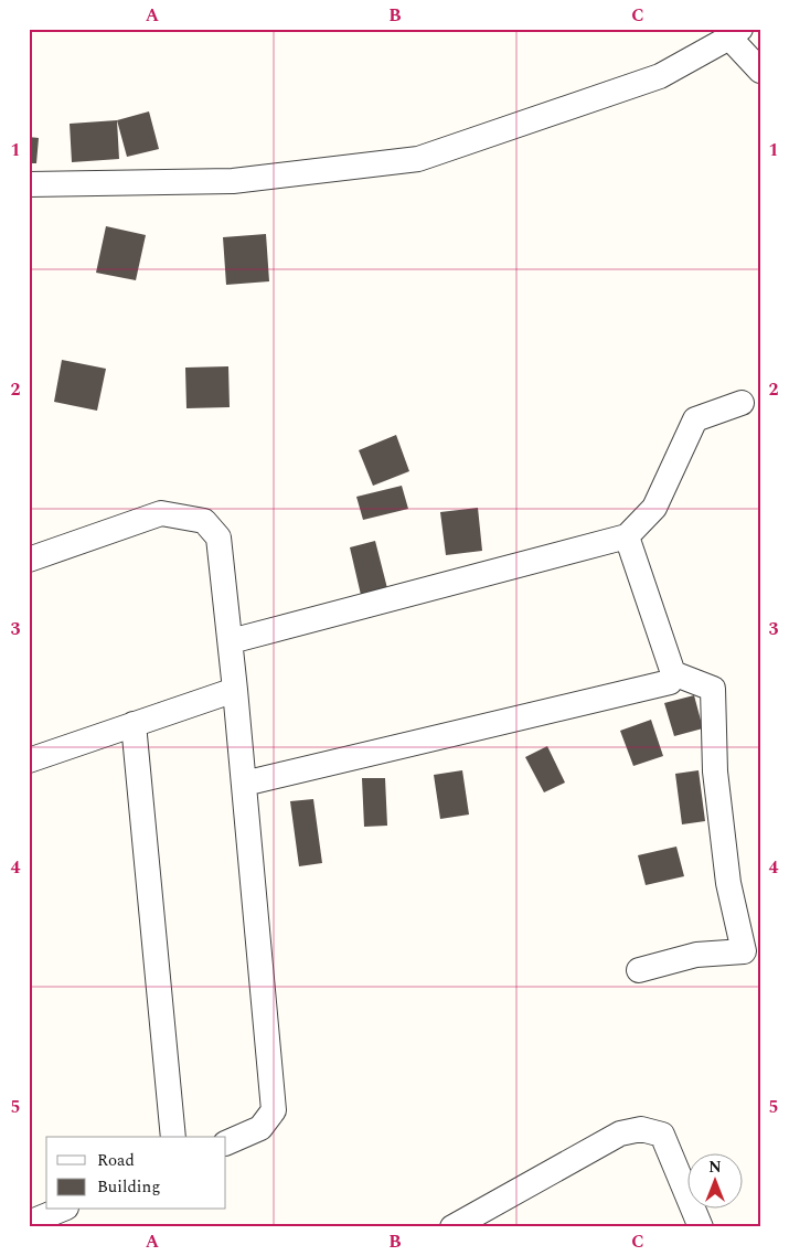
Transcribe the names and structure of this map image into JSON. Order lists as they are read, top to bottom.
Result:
{
  "legend": ["Road", "Building"],
  "north": "top",
  "grid": {
    "columns": ["A", "B", "C"],
    "rows": [
      "1",
      "2",
      "3",
      "4",
      "5"
    ]
  }
}
